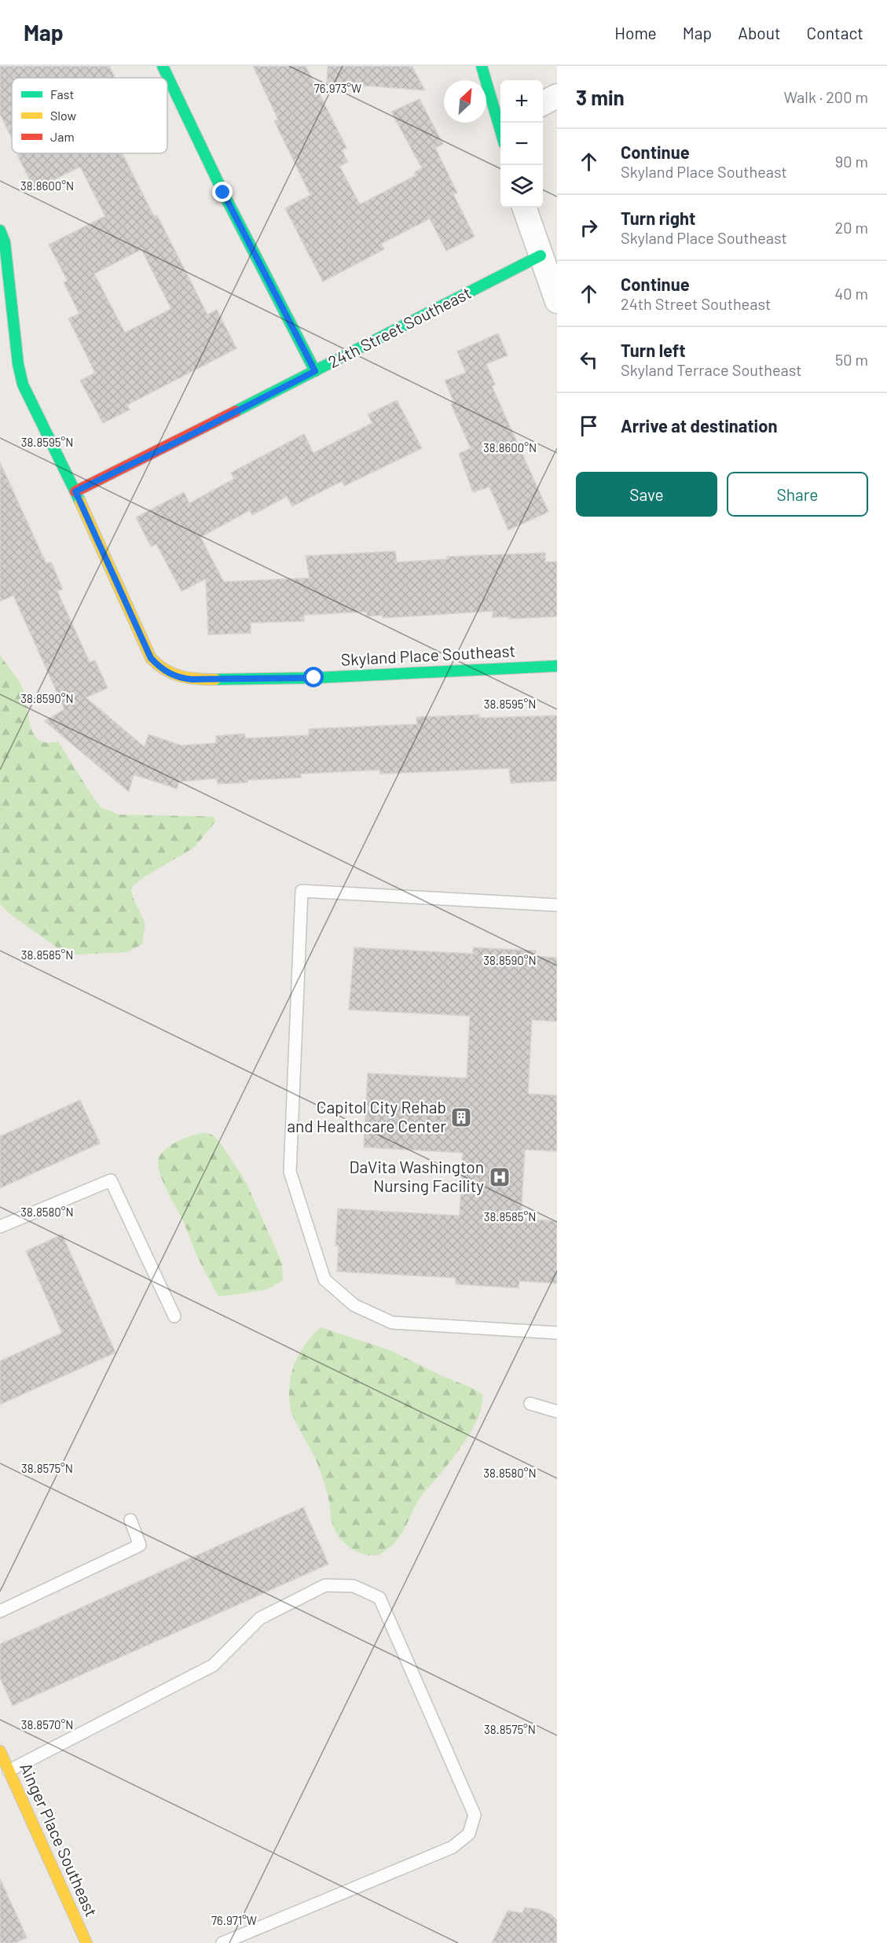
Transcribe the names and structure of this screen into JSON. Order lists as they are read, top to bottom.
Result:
{
  "streets": {
    "street": ["24th Street Southeast", "Skyland Place Southeast", "Ainger Place Southeast"]
  },
  "crossings": [
    ["24th Street Southeast", "Skyland Place Southeast"]
  ],
  "places": {
    "building": ["Capitol City Rehab and Healthcare Center"],
    "hospital": ["DaVita Washington Nursing Facility"]
  },
  "legend": ["Fast", "Slow", "Jam"],
  "north": "top right",
  "page": {
    "header": "Map",
    "nav": [
      "Home",
      "Map",
      "About",
      "Contact"
    ],
    "heading": ["3 min", "Walk · 200 m"],
    "map_buttons": ["+", "−"],
    "list": [
      ["Continue", "Skyland Place Southeast", "90 m"],
      ["Turn right", "Skyland Place Southeast", "20 m"],
      ["Continue", "24th Street Southeast", "40 m"],
      ["Turn left", "Skyland Terrace Southeast", "50 m"],
      "Arrive at destination"
    ],
    "buttons": ["Save", "Share"]
  },
  "coordinates": [
    "76.973°W",
    "38.8600°N",
    "38.8595°N",
    "38.8590°N",
    "38.8585°N",
    "38.8580°N",
    "38.8575°N",
    "38.8570°N",
    "76.971°W"
  ]
}
